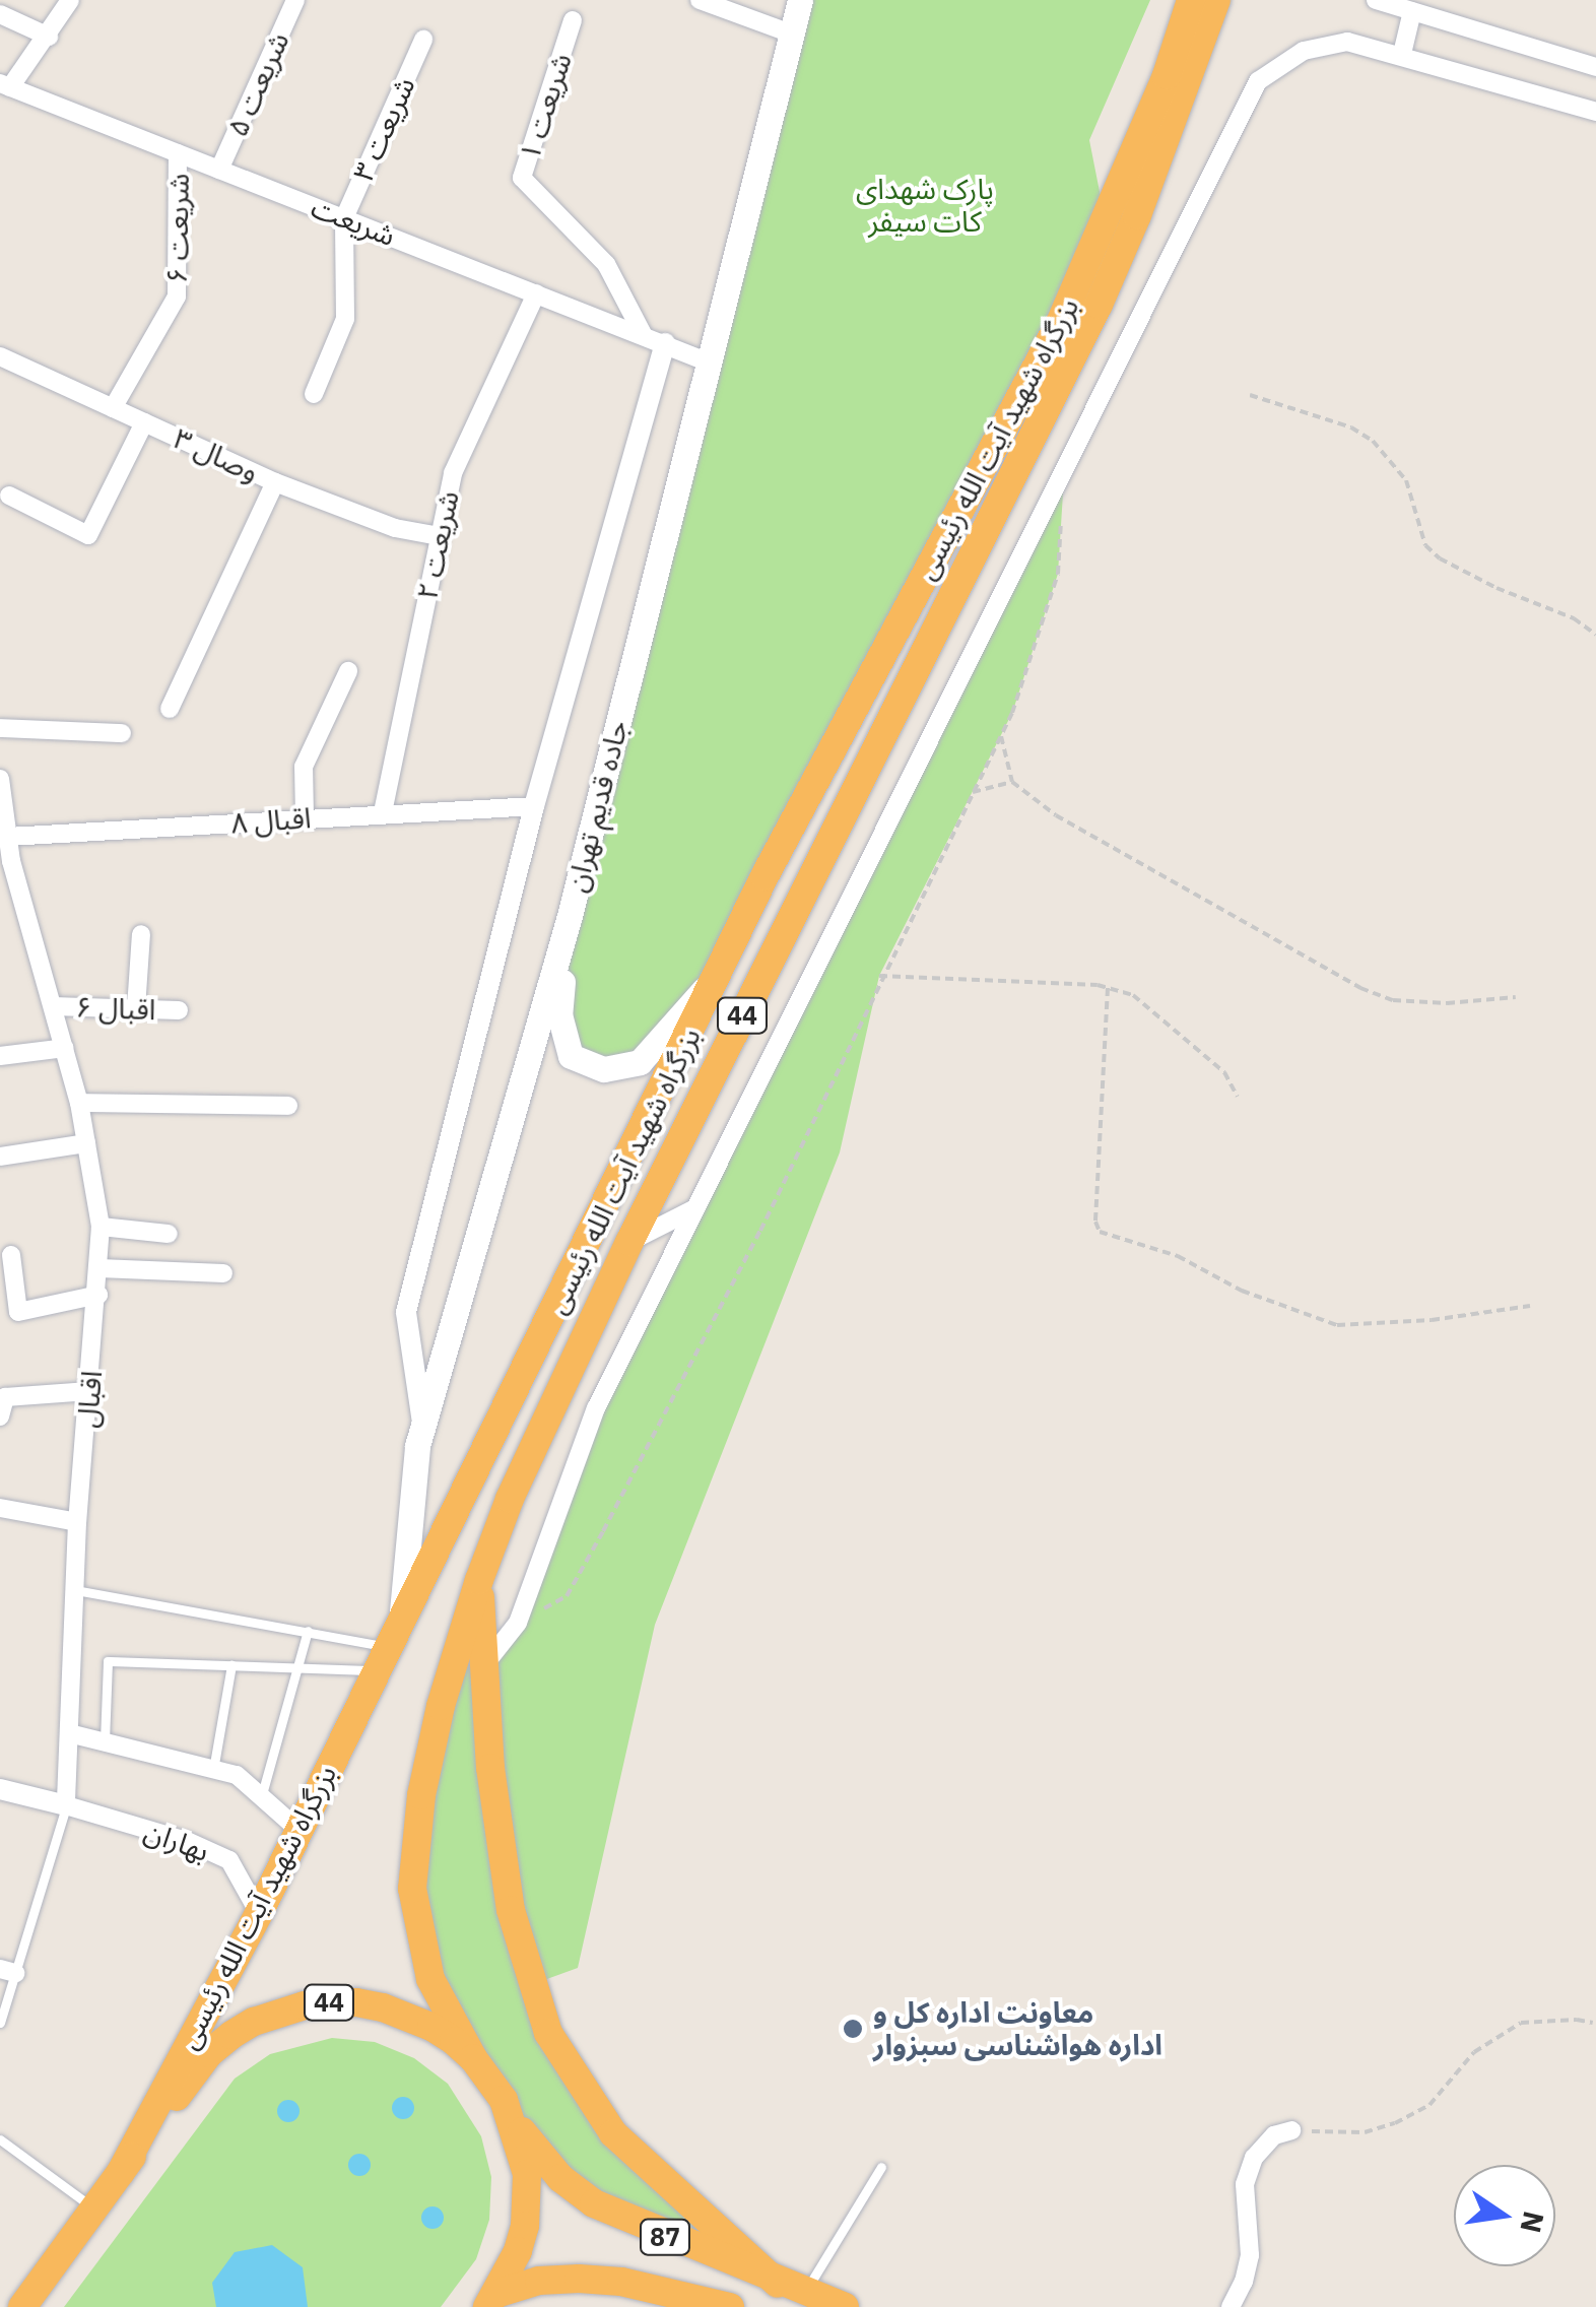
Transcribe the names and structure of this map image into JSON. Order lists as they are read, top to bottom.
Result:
{
  "streets": {
    "highway": ["بزرگراه شهید آیت الله رئیسی", "44", "87"],
    "main road": ["جاده قدیم تهران"],
    "street": [
      "شریعت ۵",
      "شریعت ۱",
      "شریعت ۳",
      "شریعت",
      "شریعت ۶",
      "وصال ۳",
      "شریعت ۲",
      "اقبال ۸",
      "اقبال ۶",
      "اقبال",
      "بهاران"
    ]
  },
  "crossings": [
    ["شریعت ۵", "شریعت"],
    ["شریعت ۱", "شریعت"],
    ["شریعت ۳", "شریعت"],
    ["شریعت", "شریعت ۶"],
    ["شریعت", "شریعت ۲"],
    ["شریعت", "جاده قدیم تهران"],
    ["شریعت ۶", "وصال ۳"],
    ["بزرگراه شهید آیت الله رئیسی", "جاده قدیم تهران"],
    ["بزرگراه شهید آیت الله رئیسی", "44"],
    ["بزرگراه شهید آیت الله رئیسی", "بهاران"],
    ["وصال ۳", "شریعت ۲"],
    ["شریعت ۲", "اقبال ۸"],
    ["اقبال ۸", "اقبال"],
    ["اقبال ۶", "اقبال"],
    ["44", "87"],
    ["اقبال", "بهاران"]
  ],
  "parks": ["پارک شهدای کات سیفر"],
  "places": ["معاونت اداره کل و اداره هواشناسی سبزوار"],
  "north": "right"
}
